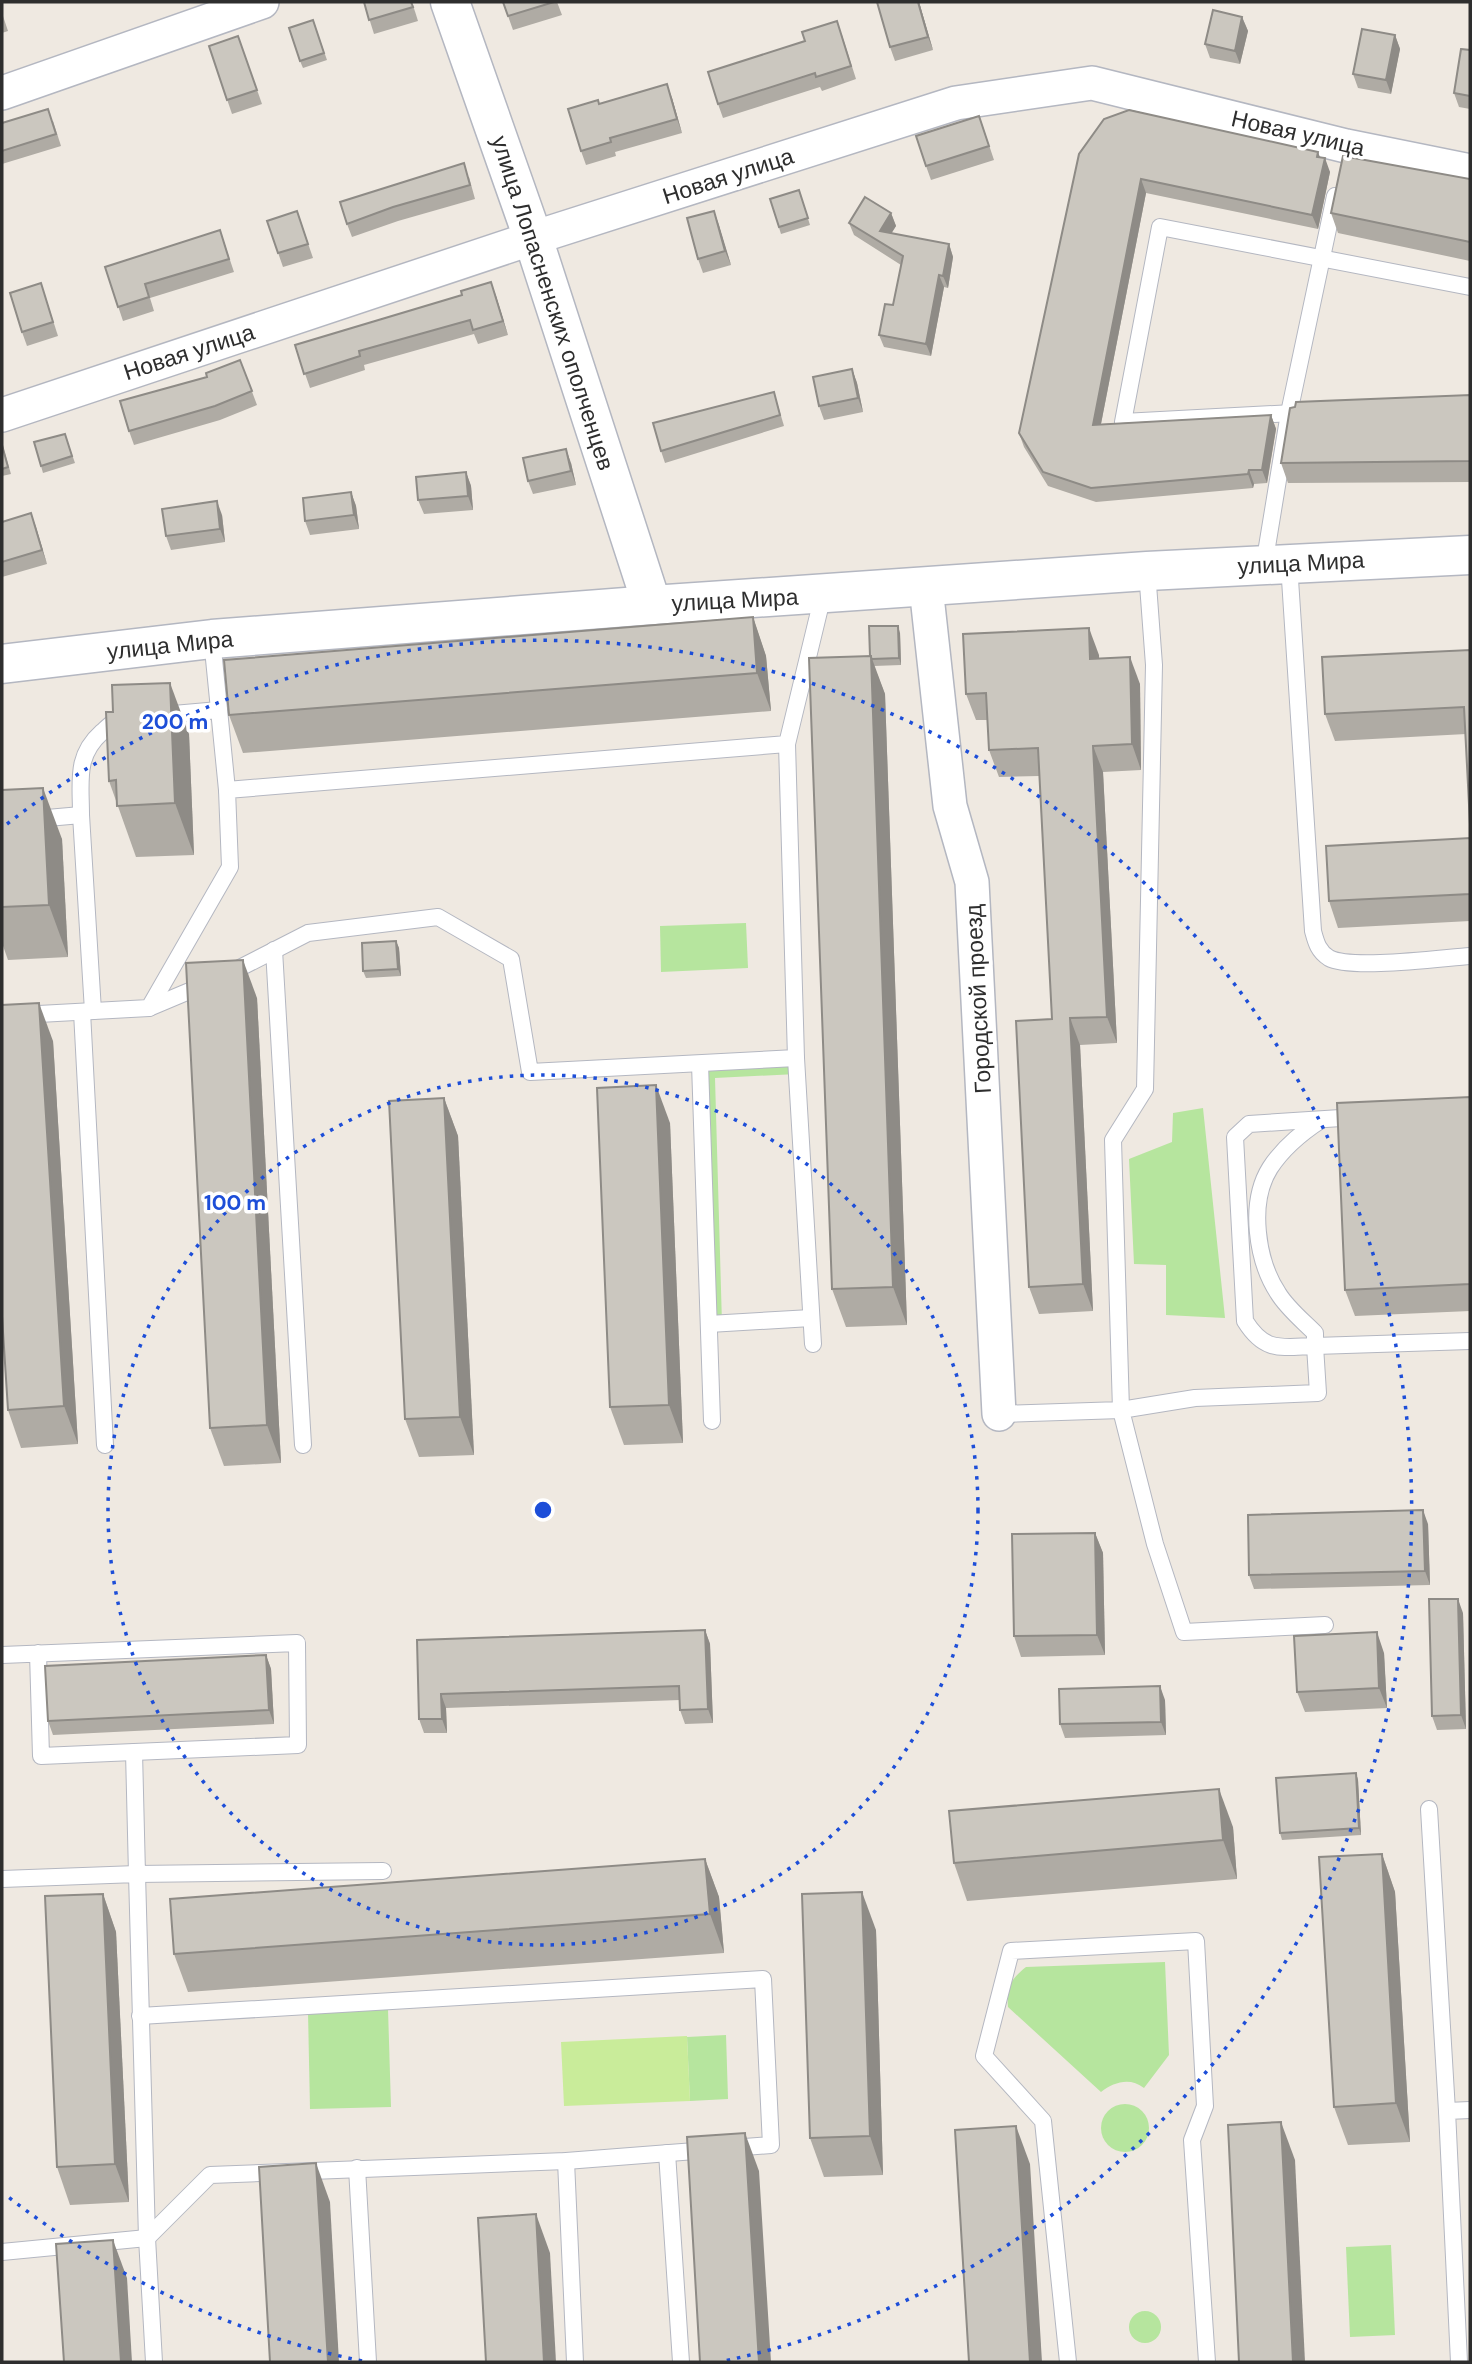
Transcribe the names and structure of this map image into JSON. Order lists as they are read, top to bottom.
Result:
{
  "streets": {
    "street": [
      "Новая улица",
      "улица Лопасненских ополченцев",
      "улица Мира",
      "Городской проезд"
    ]
  },
  "crossings": [
    ["Новая улица", "улица Лопасненских ополченцев"],
    ["улица Лопасненских ополченцев", "улица Мира"],
    ["улица Мира", "Городской проезд"]
  ],
  "rings": ["200 m", "100 m"]
}
